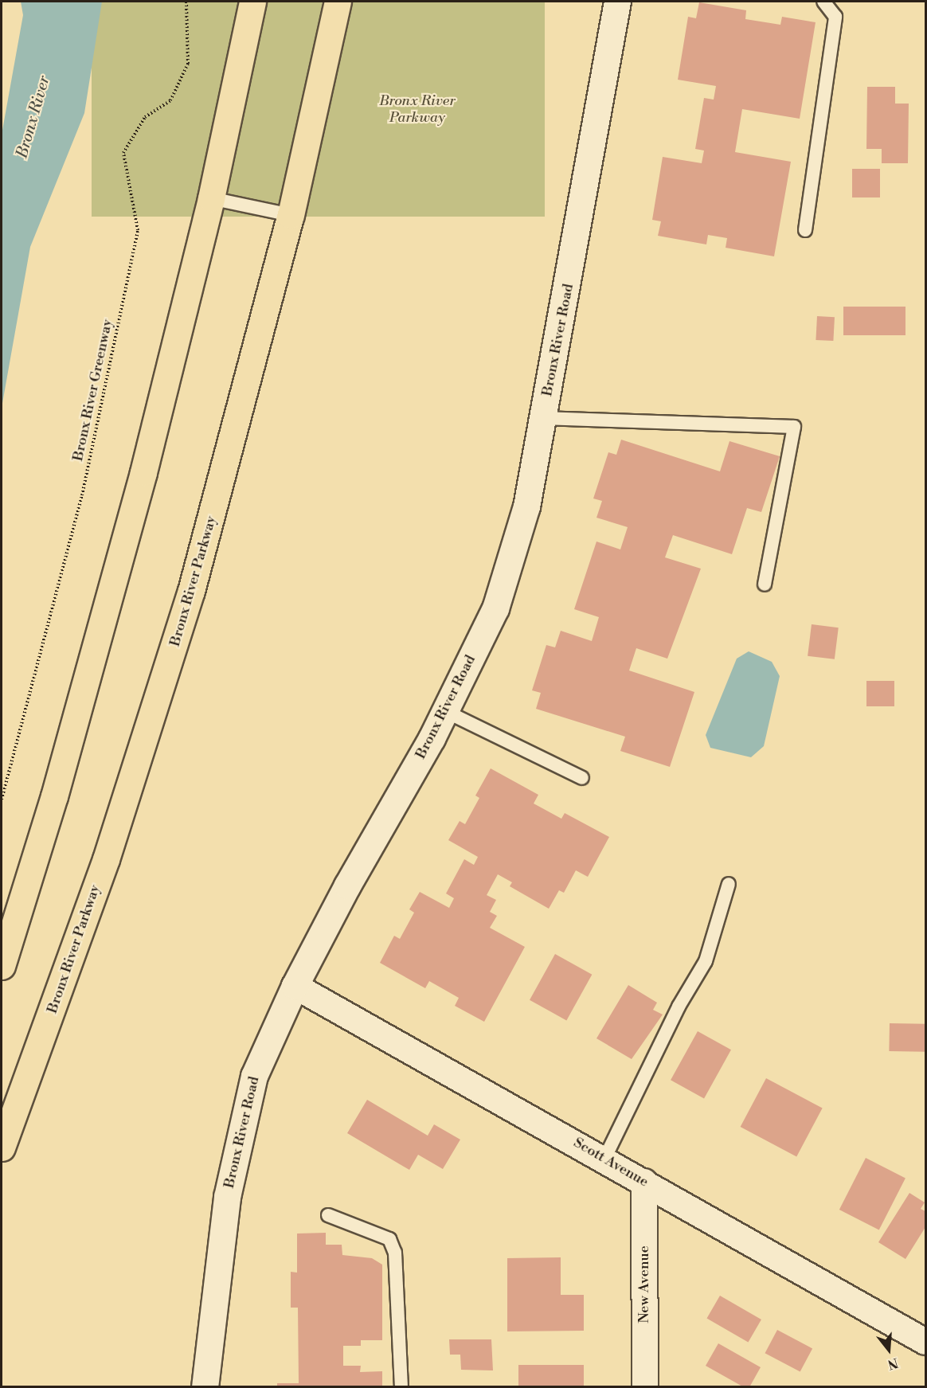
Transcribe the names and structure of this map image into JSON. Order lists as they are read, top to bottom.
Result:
{
  "streets": {
    "highway": ["Bronx River Parkway"],
    "street": ["Bronx River Road", "Scott Avenue", "New Avenue"],
    "path": ["Bronx River Greenway"]
  },
  "crossings": [
    ["Bronx River Road", "Scott Avenue"],
    ["Scott Avenue", "New Avenue"]
  ],
  "water": ["Bronx River"],
  "parks": ["Bronx River Parkway"],
  "north": "bottom"
}
